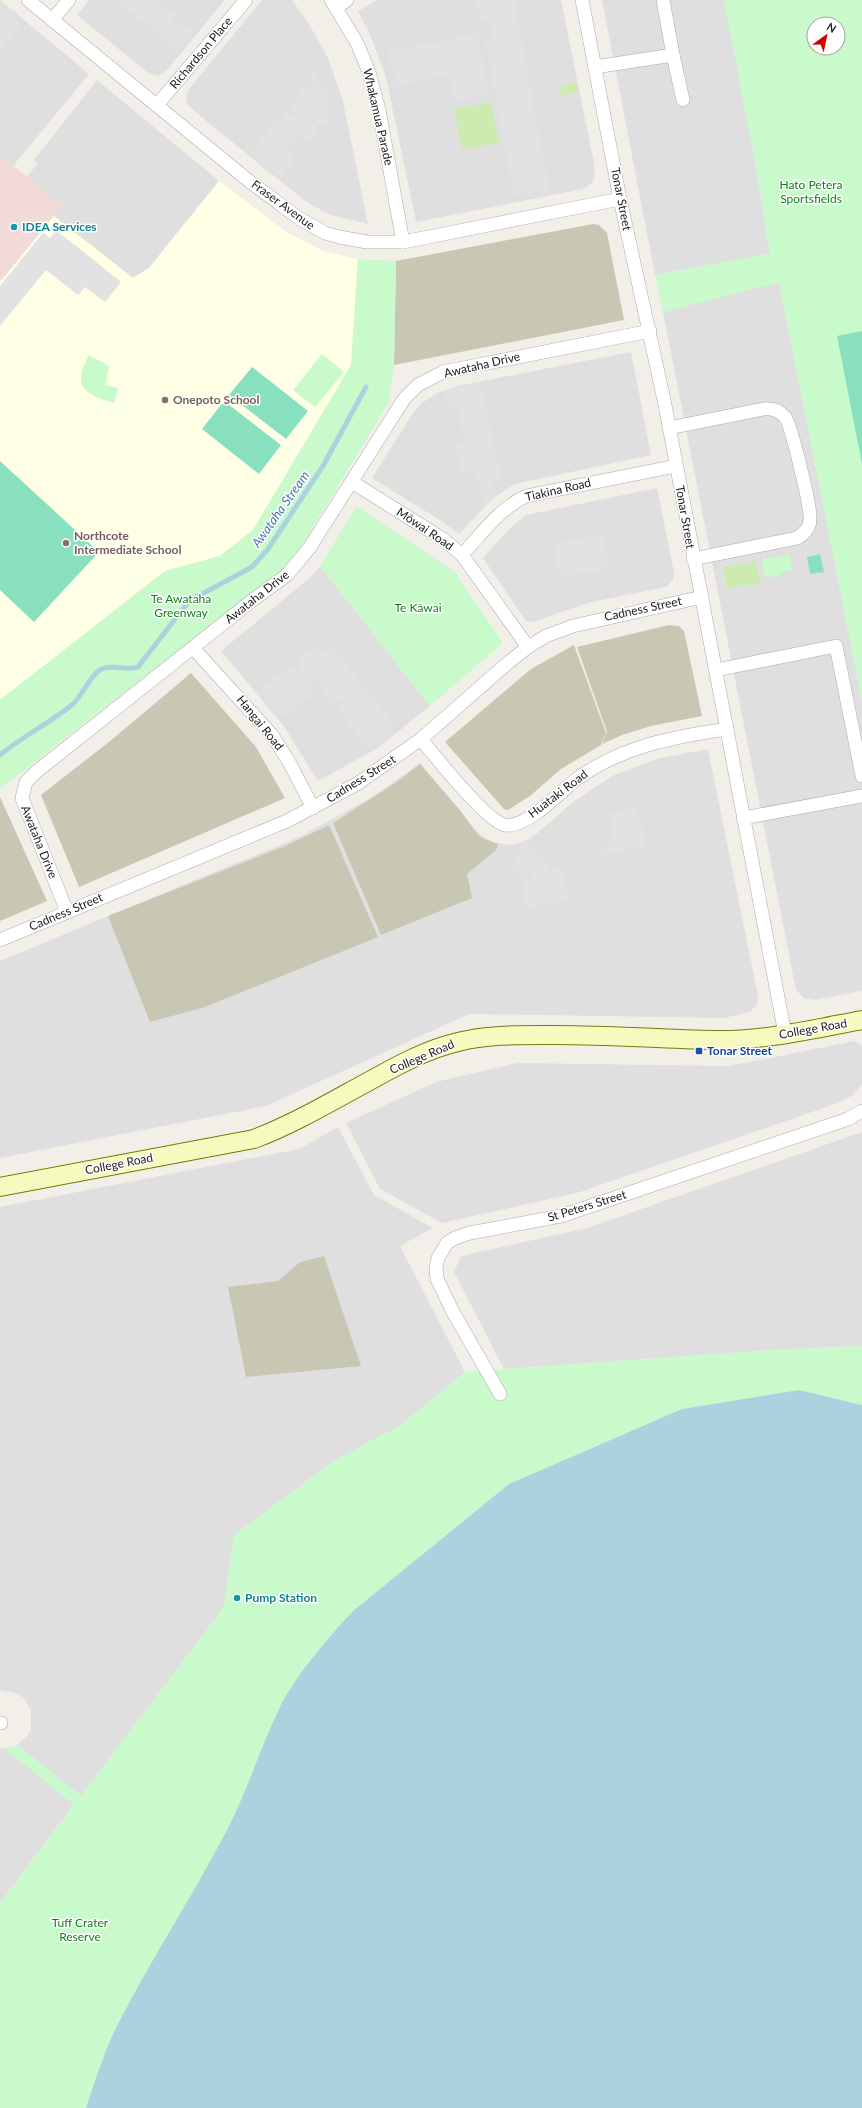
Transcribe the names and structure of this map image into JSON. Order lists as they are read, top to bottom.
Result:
{
  "streets": {
    "main road": ["College Road"],
    "street": [
      "Richardson Place",
      "Whakamua Parade",
      "Tonar Street",
      "Fraser Avenue",
      "Awataha Drive",
      "Tiakina Road",
      "Mōwai Road",
      "Cadness Street",
      "Hangai Road",
      "Huataki Road",
      "St Peters Street"
    ]
  },
  "crossings": [
    ["Richardson Place", "Fraser Avenue"],
    ["Whakamua Parade", "Fraser Avenue"],
    ["Tonar Street", "Fraser Avenue"],
    ["Tonar Street", "Awataha Drive"],
    ["Tonar Street", "Tiakina Road"],
    ["Tonar Street", "Cadness Street"],
    ["Tonar Street", "Huataki Road"],
    ["Tonar Street", "College Road"],
    ["Awataha Drive", "Mōwai Road"],
    ["Awataha Drive", "Cadness Street"],
    ["Awataha Drive", "Hangai Road"],
    ["Tiakina Road", "Mōwai Road"],
    ["Mōwai Road", "Cadness Street"],
    ["Cadness Street", "Hangai Road"],
    ["Cadness Street", "Huataki Road"]
  ],
  "water": ["Awataha Stream"],
  "parks": [
    "Hato Petera Sportsfields",
    "Te Awataha Greenway",
    "Te Kāwai",
    "Tuff Crater Reserve"
  ],
  "places": {
    "other": [
      "IDEA Services",
      "Onepoto School",
      "Northcote Intermediate School",
      "Pump Station"
    ],
    "transit": ["Tonar Street"]
  },
  "north": "top right"
}
